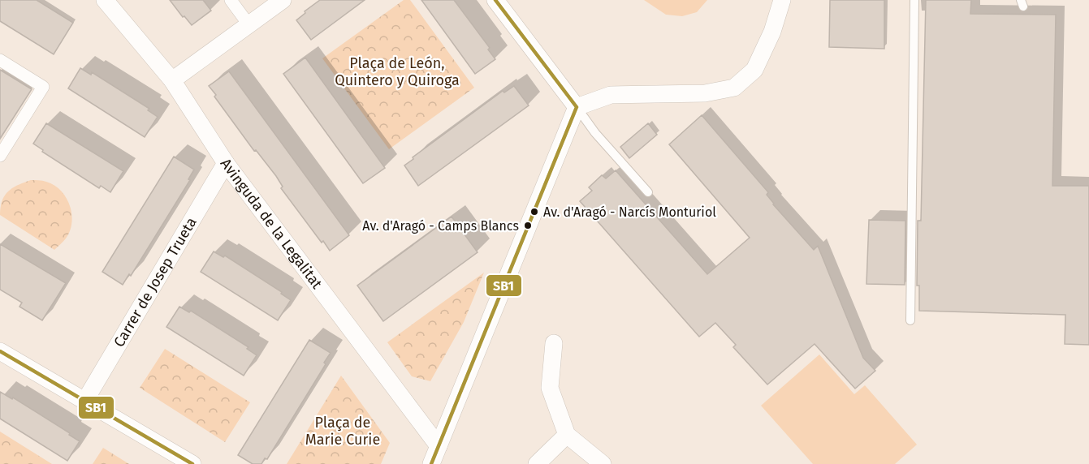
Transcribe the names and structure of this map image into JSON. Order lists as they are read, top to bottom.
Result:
{
  "streets": {
    "street": ["Avinguda de la Legalitat", "Carrer de Josep Trueta"]
  },
  "crossings": [
    ["Avinguda de la Legalitat", "Carrer de Josep Trueta"]
  ],
  "parks": ["Plaça de León, Quintero y Quiroga", "Plaça de Marie Curie"],
  "places": ["Av. d'Aragó - Narcís Monturiol", "Av. d'Aragó - Camps Blancs"],
  "lines": ["transit line SB1"]
}
